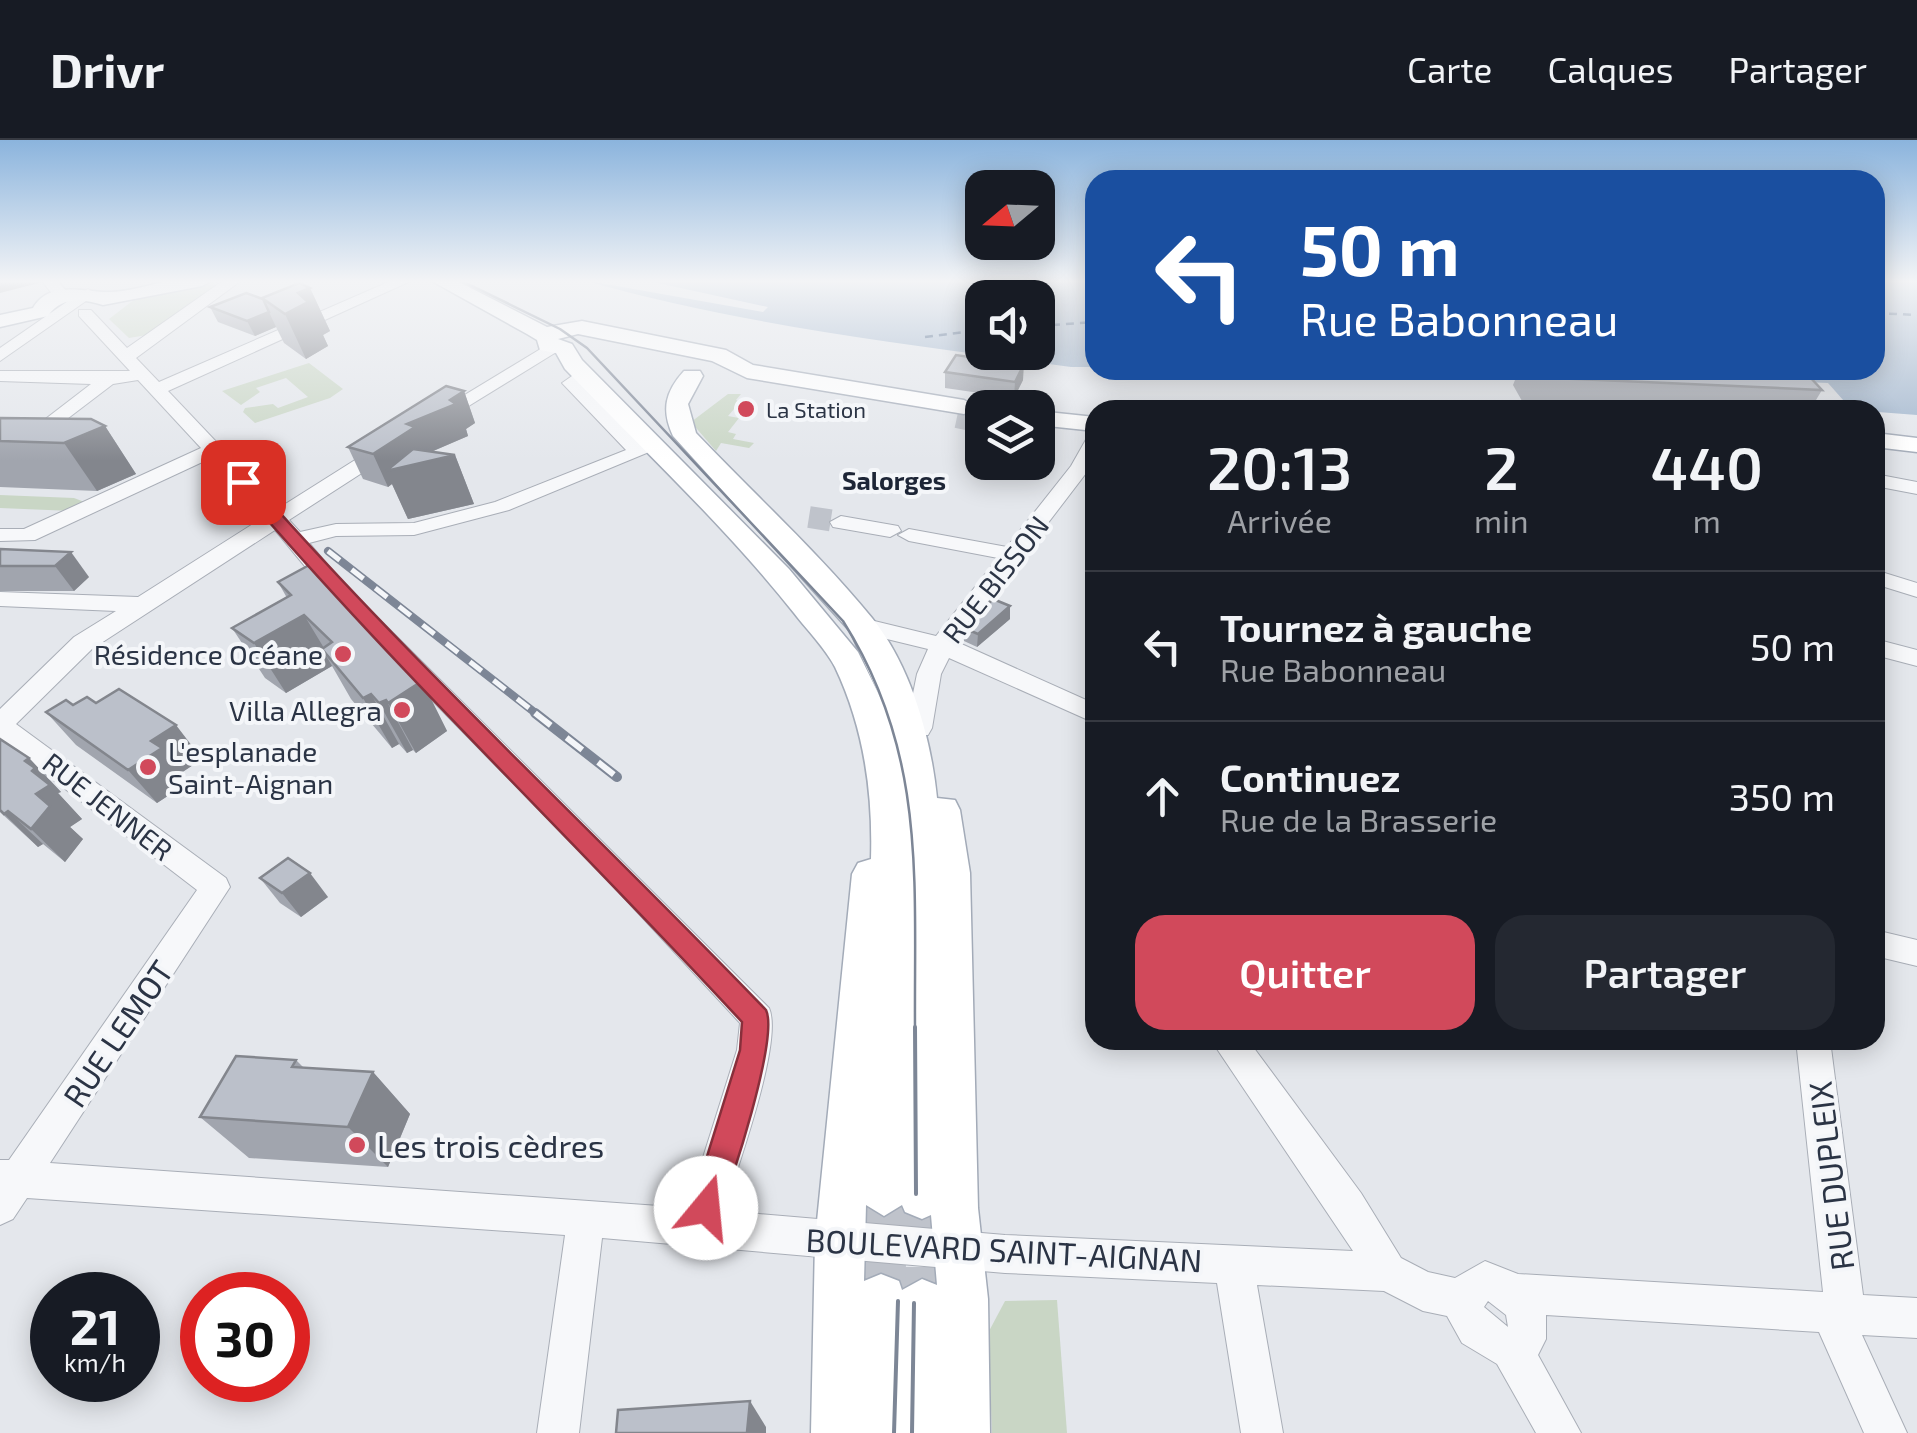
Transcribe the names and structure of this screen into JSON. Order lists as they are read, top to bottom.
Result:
{
  "streets": {
    "street": [
      "RUE BISSON",
      "RUE JENNER",
      "RUE LEMOT",
      "RUE DUPLEIX",
      "BOULEVARD SAINT-AIGNAN"
    ]
  },
  "crossings": [
    ["RUE JENNER", "RUE LEMOT"],
    ["RUE LEMOT", "BOULEVARD SAINT-AIGNAN"]
  ],
  "districts": ["Salorges"],
  "places": [
    "La Station",
    "Résidence Océane",
    "Villa Allegra",
    "L'esplanade Saint-Aignan",
    "Les trois cèdres"
  ],
  "north": "left",
  "page": {
    "header": "Drivr",
    "nav": ["Carte", "Calques", "Partager"],
    "turn": ["50 m", "Rue Babonneau"],
    "eta": [
      "20:13",
      "Arrivée",
      "2",
      "min",
      "440",
      "m"
    ],
    "list": [
      {
        "name": "Tournez à gauche",
        "note": "Rue Babonneau",
        "value": "50 m"
      },
      {
        "name": "Continuez",
        "note": "Rue de la Brasserie",
        "value": "350 m"
      }
    ],
    "buttons": ["Quitter", "Partager"],
    "speed": "21 km/h",
    "limit": "30"
  }
}
